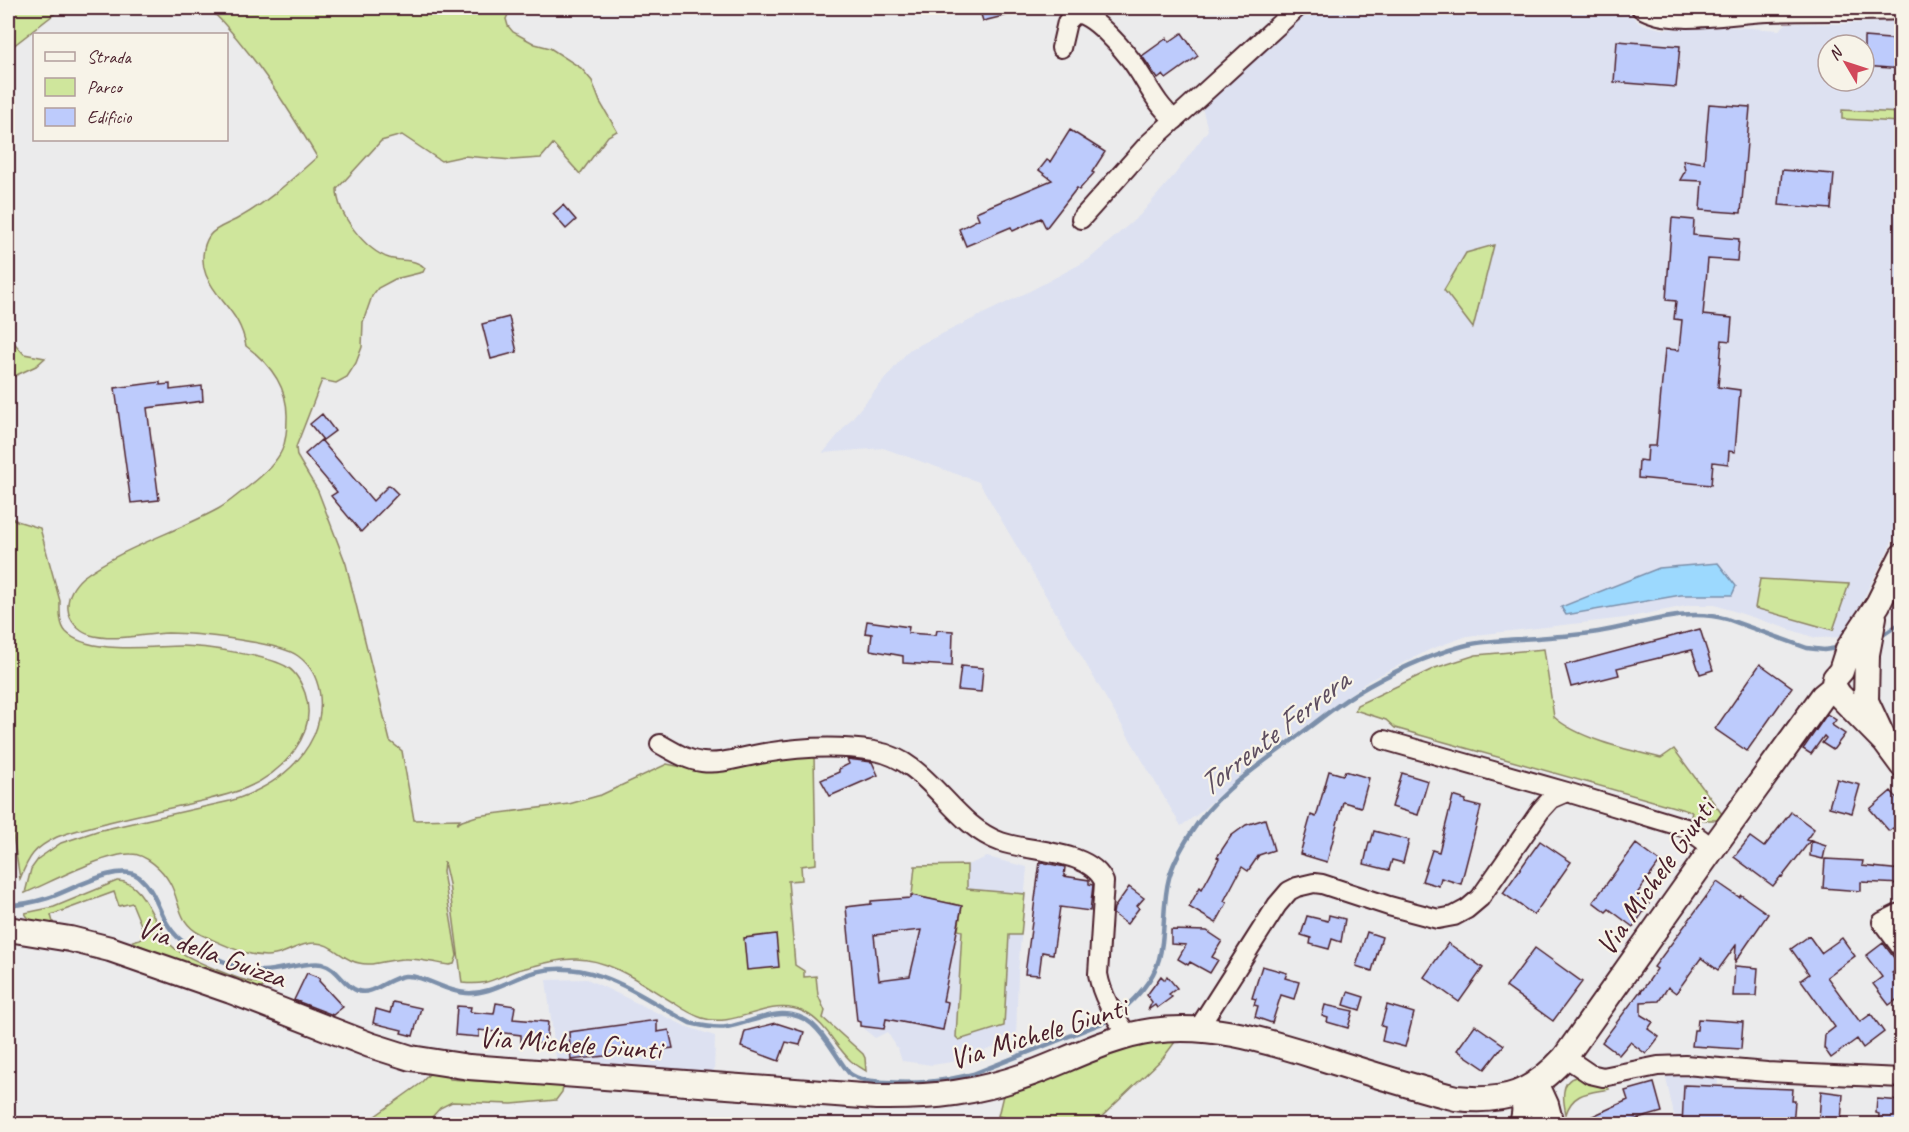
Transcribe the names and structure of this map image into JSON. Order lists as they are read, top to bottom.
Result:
{
  "streets": {
    "street": ["Via Michele Giunti", "Via della Guizza"]
  },
  "crossings": [
    ["Via Michele Giunti", "Via della Guizza"]
  ],
  "water": ["Torrente Ferrera"],
  "legend": ["Strada", "Parco", "Edificio"],
  "north": "top left"
}
